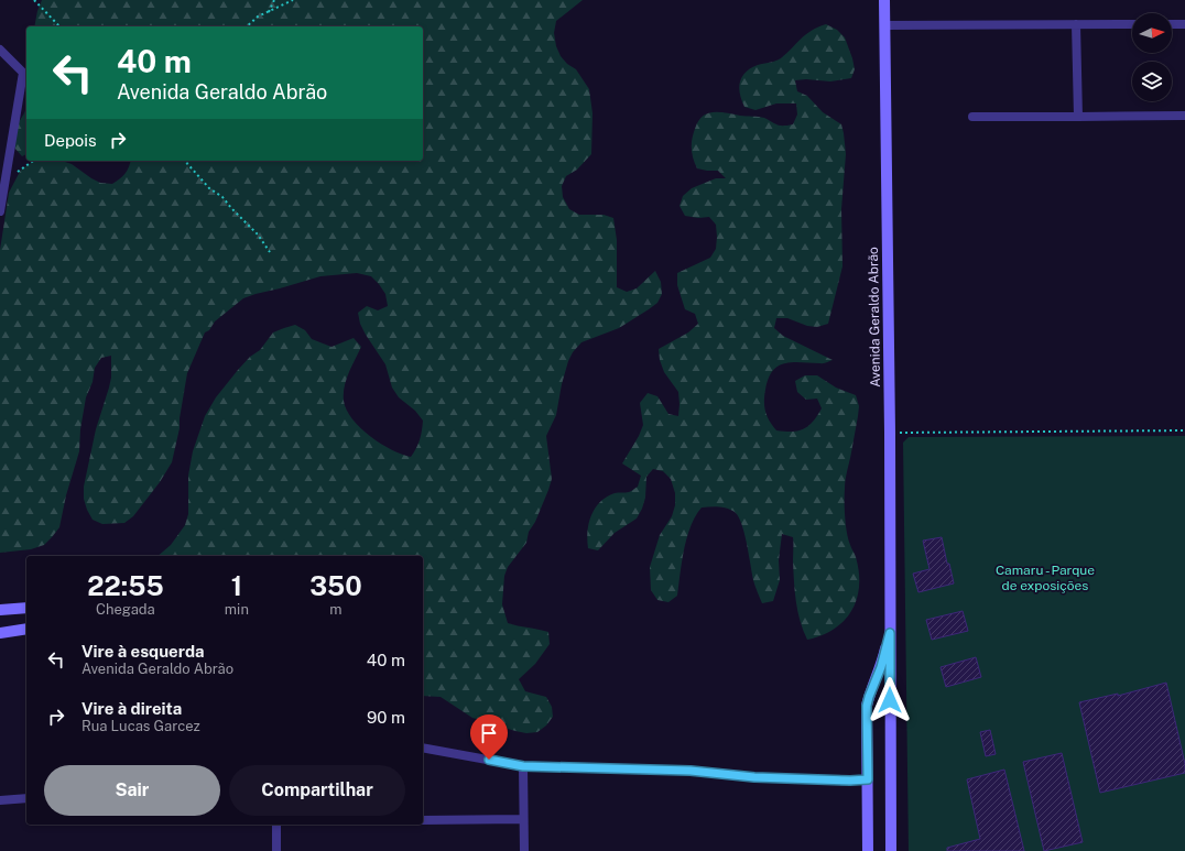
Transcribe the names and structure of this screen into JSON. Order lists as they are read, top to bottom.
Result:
{
  "streets": {
    "main road": ["Avenida Geraldo Abrão"]
  },
  "parks": ["Camaru - Parque de exposições"],
  "north": "right",
  "page": {
    "turn": ["40 m", "Avenida Geraldo Abrão"],
    "then": "Depois",
    "eta": [
      "22:55",
      "Chegada",
      "1",
      "min",
      "350",
      "m"
    ],
    "list": [
      {
        "name": "Vire à esquerda",
        "note": "Avenida Geraldo Abrão",
        "value": "40 m"
      },
      {
        "name": "Vire à direita",
        "note": "Rua Lucas Garcez",
        "value": "90 m"
      }
    ],
    "buttons": ["Sair", "Compartilhar"]
  }
}
